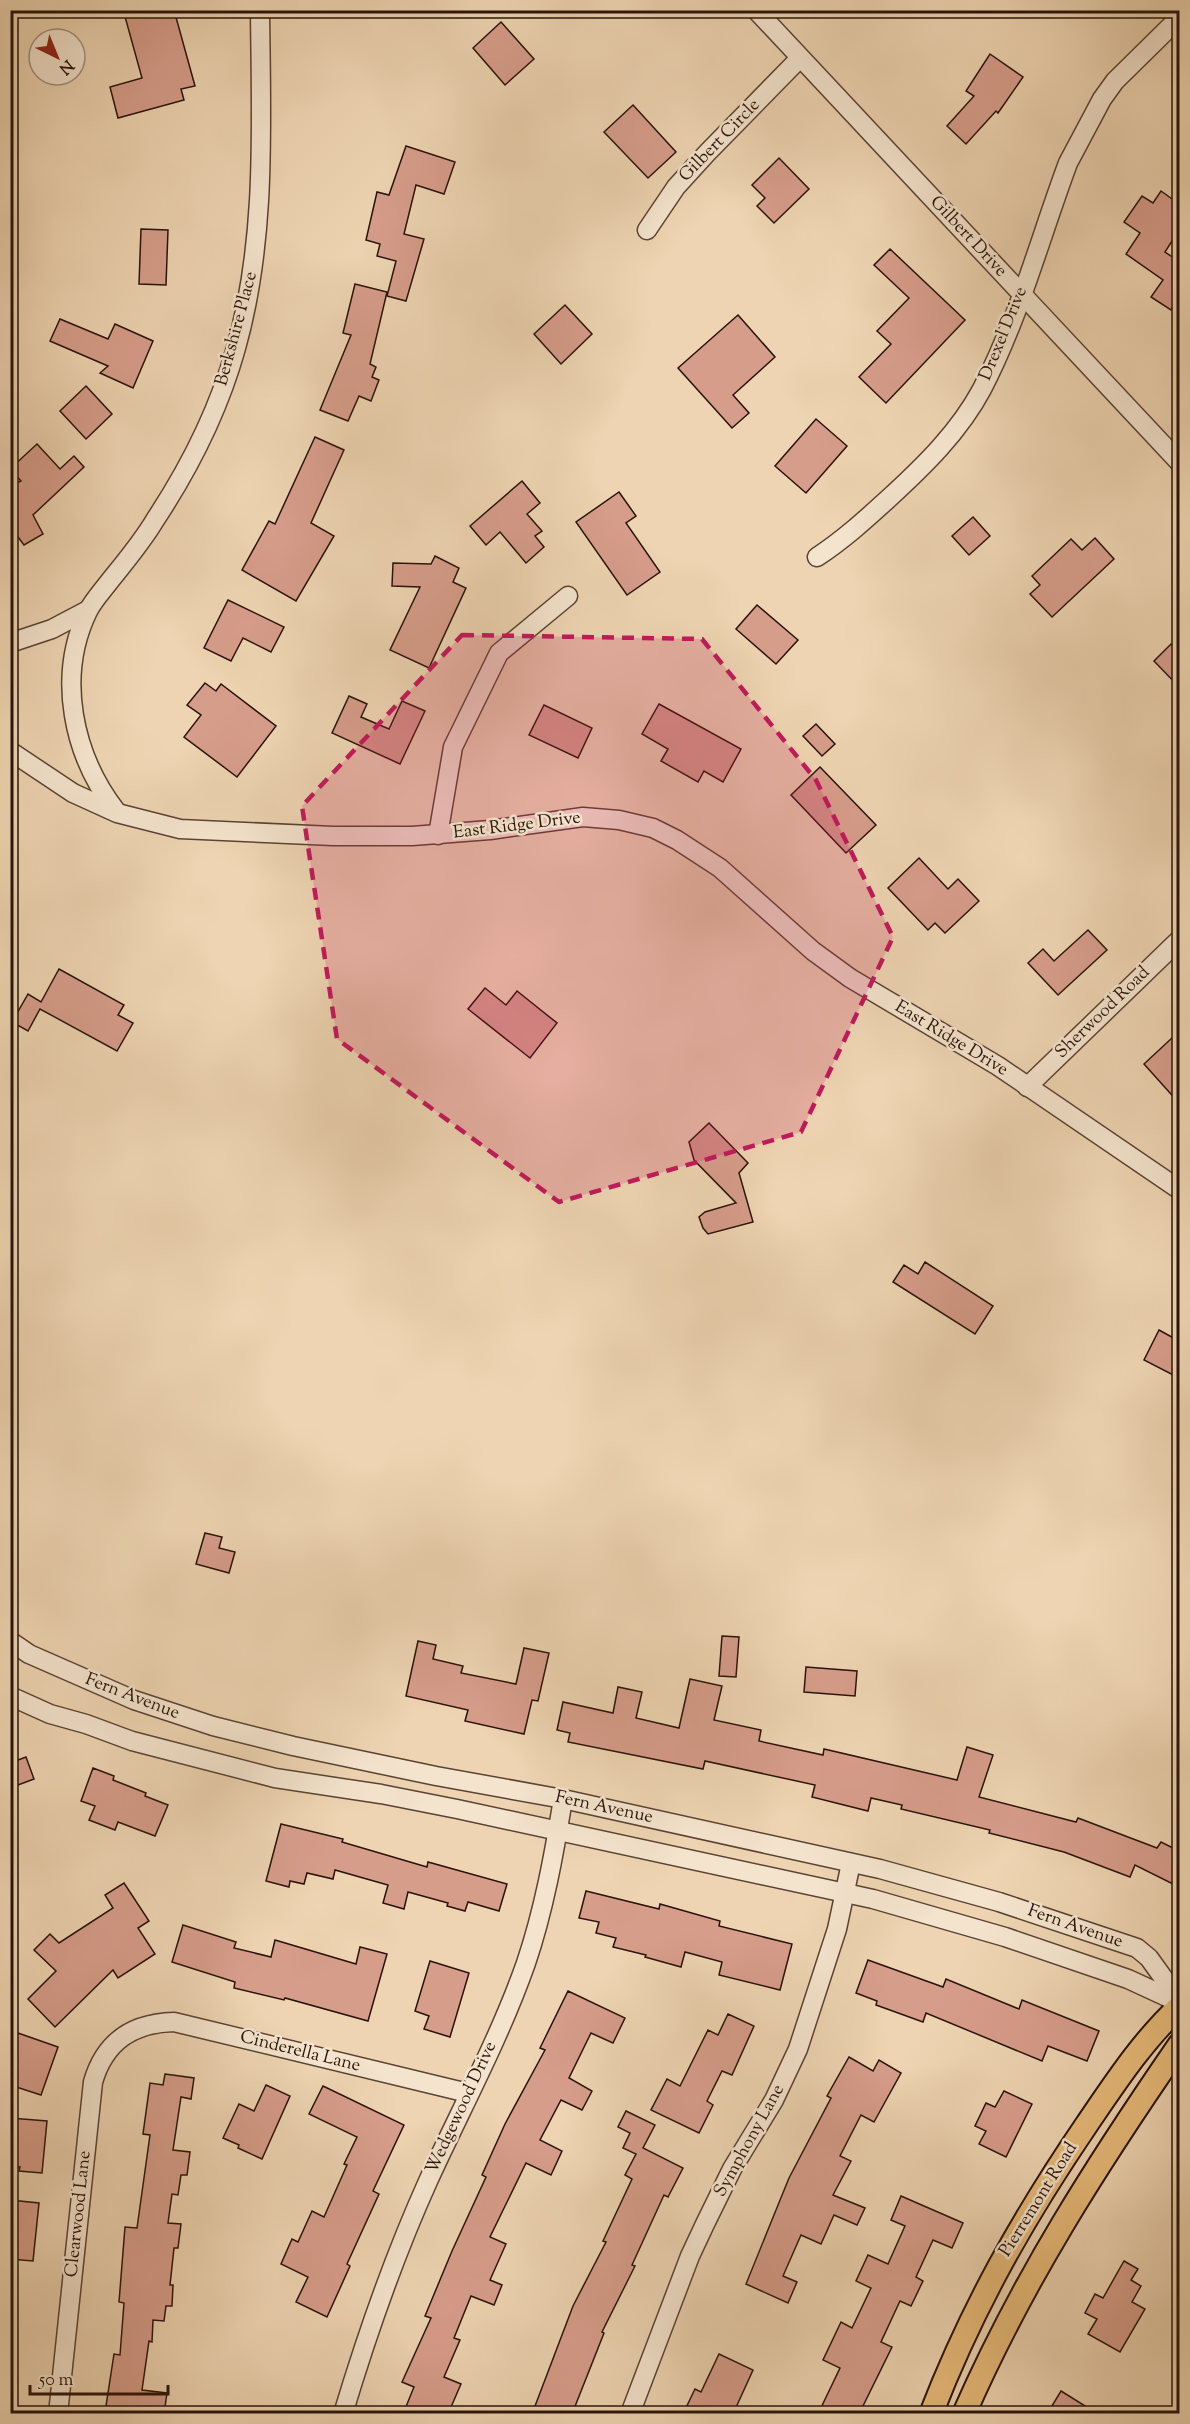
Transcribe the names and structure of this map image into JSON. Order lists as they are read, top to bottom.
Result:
{
  "streets": {
    "main road": ["Pierremont Road"],
    "street": [
      "Gilbert Circle",
      "Gilbert Drive",
      "Berkshire Place",
      "Drexel Drive",
      "East Ridge Drive",
      "Sherwood Road",
      "Fern Avenue",
      "Cinderella Lane",
      "Wedgewood Drive",
      "Symphony Lane",
      "Clearwood Lane"
    ]
  },
  "crossings": [
    ["Gilbert Circle", "Gilbert Drive"],
    ["Gilbert Drive", "Drexel Drive"],
    ["Berkshire Place", "East Ridge Drive"],
    ["East Ridge Drive", "Sherwood Road"],
    ["Fern Avenue", "Wedgewood Drive"],
    ["Fern Avenue", "Symphony Lane"],
    ["Fern Avenue", "Pierremont Road"],
    ["Cinderella Lane", "Wedgewood Drive"],
    ["Cinderella Lane", "Clearwood Lane"]
  ],
  "scale_bar": "50 m",
  "north": "bottom right"
}
